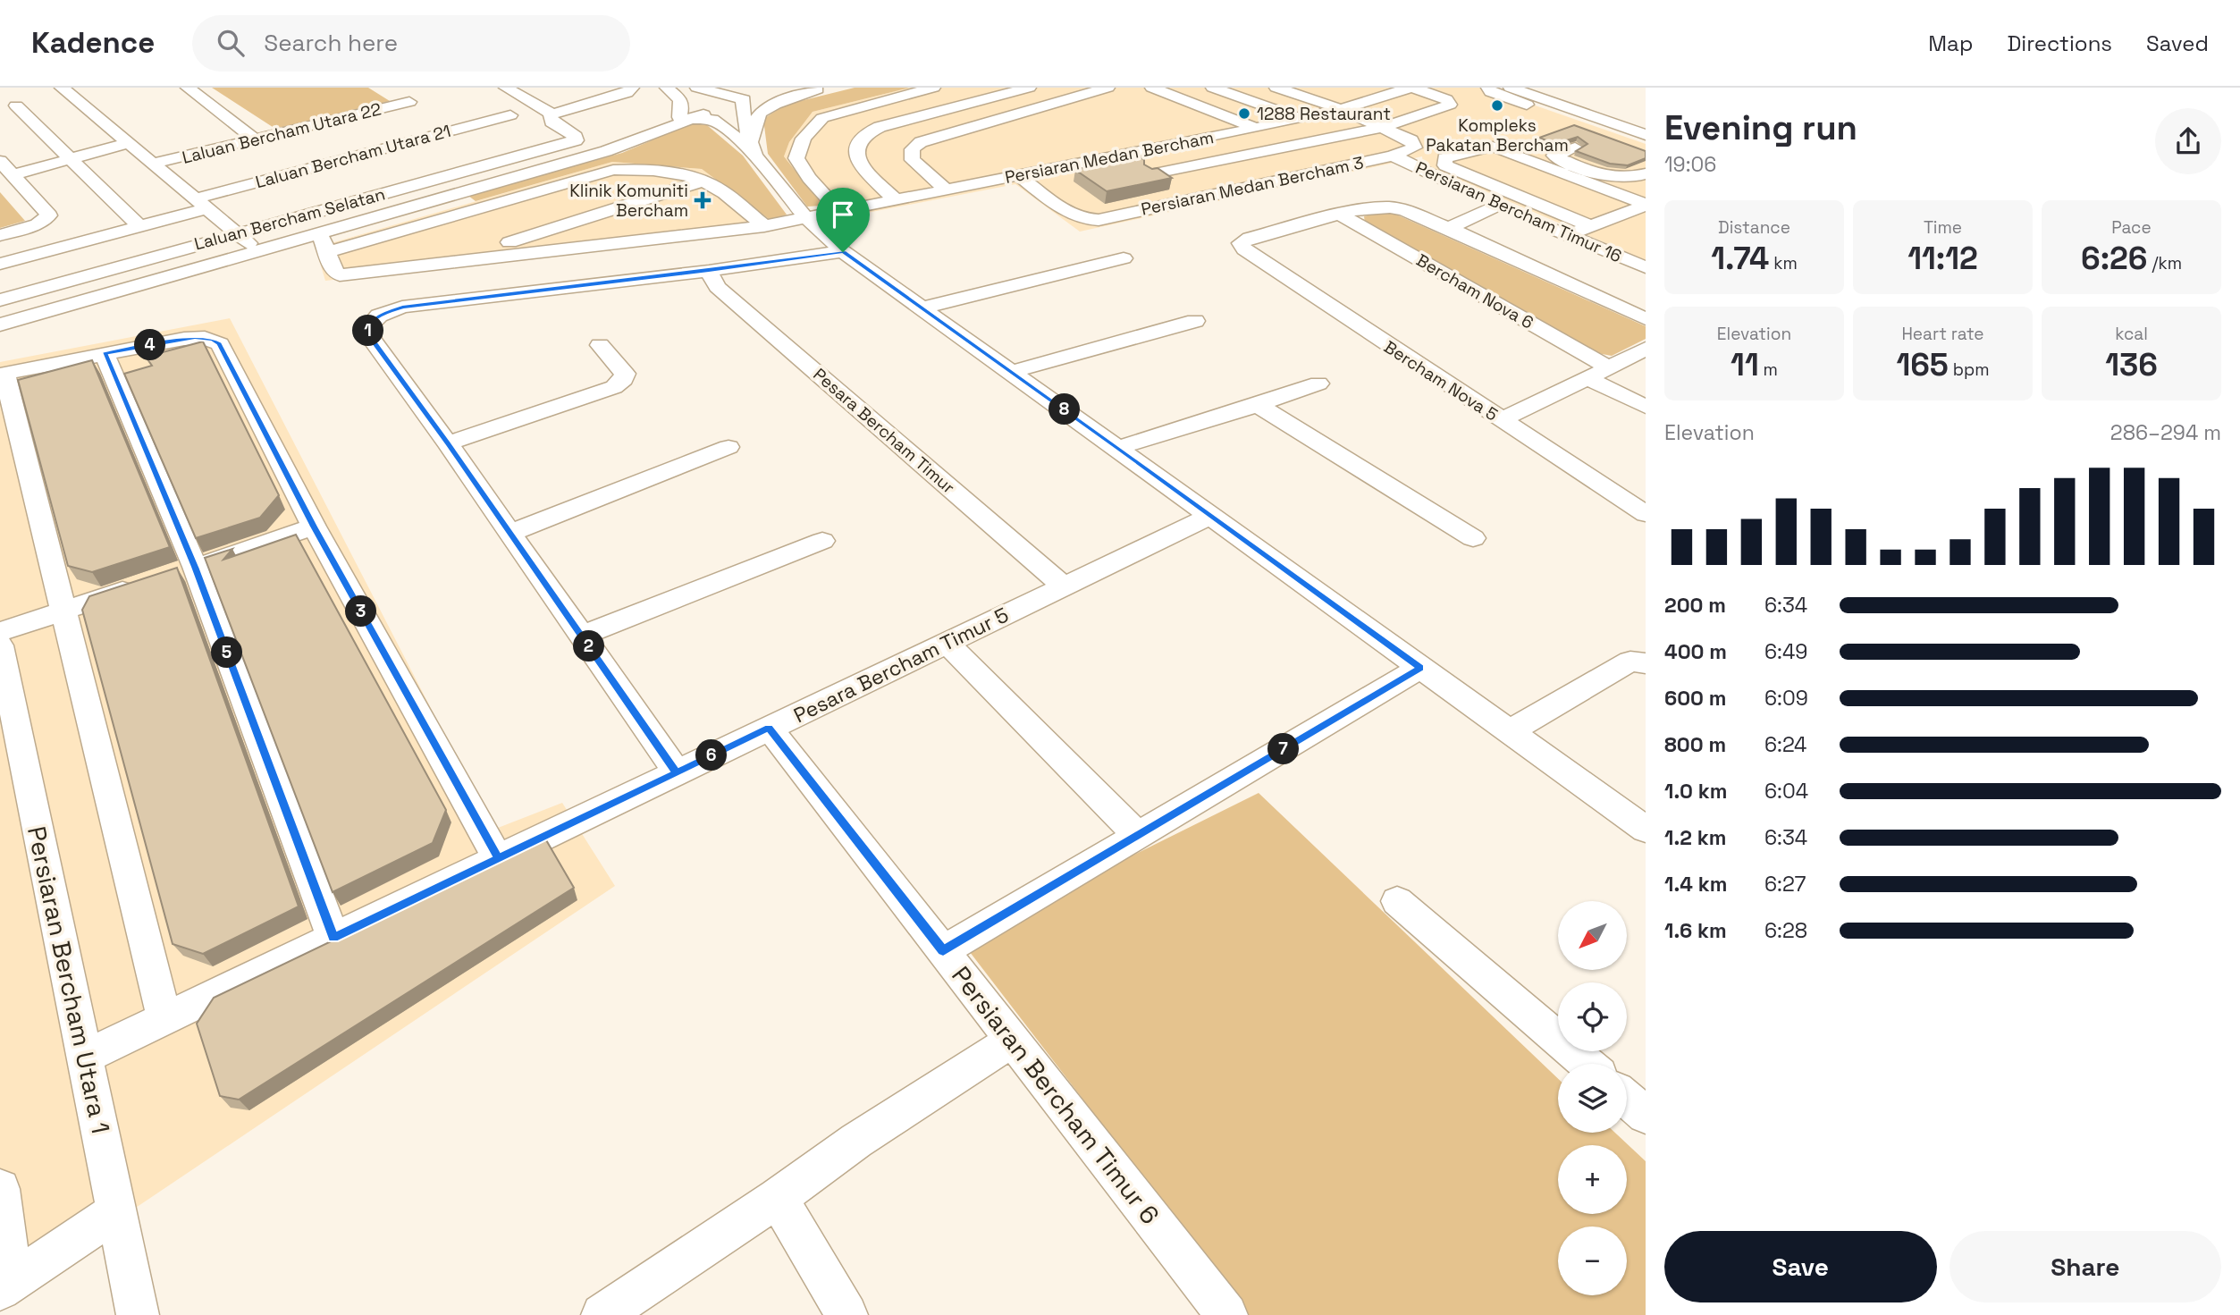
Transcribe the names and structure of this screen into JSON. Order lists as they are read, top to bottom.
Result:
{
  "streets": {
    "street": [
      "Laluan Bercham Utara 22",
      "Laluan Bercham Utara 21",
      "Persiaran Medan Bercham",
      "Persiaran Medan Bercham 3",
      "Persiaran Bercham Timur 16",
      "Laluan Bercham Selatan",
      "Bercham Nova 6",
      "Bercham Nova 5",
      "Pesara Bercham Timur",
      "Pesara Bercham Timur 5",
      "Persiaran Bercham Utara 1",
      "Persiaran Bercham Timur 6"
    ]
  },
  "crossings": [
    ["Persiaran Medan Bercham", "Persiaran Medan Bercham 3"],
    ["Persiaran Medan Bercham 3", "Persiaran Bercham Timur 16"],
    ["Bercham Nova 6", "Bercham Nova 5"],
    ["Pesara Bercham Timur", "Pesara Bercham Timur 5"],
    ["Pesara Bercham Timur 5", "Persiaran Bercham Utara 1"],
    ["Pesara Bercham Timur 5", "Persiaran Bercham Timur 6"]
  ],
  "places": {
    "other": ["Kompleks Pakatan Bercham", "1288 Restaurant"],
    "health": ["Klinik Komuniti Bercham"]
  },
  "north": "bottom left",
  "page": {
    "header": "Kadence",
    "search": "Search here",
    "nav": ["Map", "Directions", "Saved"],
    "heading": ["Evening run", "19:06"],
    "stats": [
      ["Distance", "1.74 km"],
      ["Time", "11:12"],
      ["Pace", "6:26 /km"],
      ["Elevation", "11 m"],
      ["Heart rate", "165 bpm"],
      ["kcal", "136"]
    ],
    "pins": [
      "1",
      "4",
      "8",
      "3",
      "2",
      "5",
      "7",
      "6"
    ],
    "chart": ["Elevation", "286–294 m"],
    "list": [
      {
        "name": "200 m",
        "note": "6:34"
      },
      {
        "name": "400 m",
        "note": "6:49"
      },
      {
        "name": "600 m",
        "note": "6:09"
      },
      {
        "name": "800 m",
        "note": "6:24"
      },
      {
        "name": "1.0 km",
        "note": "6:04"
      },
      {
        "name": "1.2 km",
        "note": "6:34"
      },
      {
        "name": "1.4 km",
        "note": "6:27"
      },
      {
        "name": "1.6 km",
        "note": "6:28"
      }
    ],
    "map_buttons": ["+", "−"],
    "buttons": ["Save", "Share"]
  }
}
